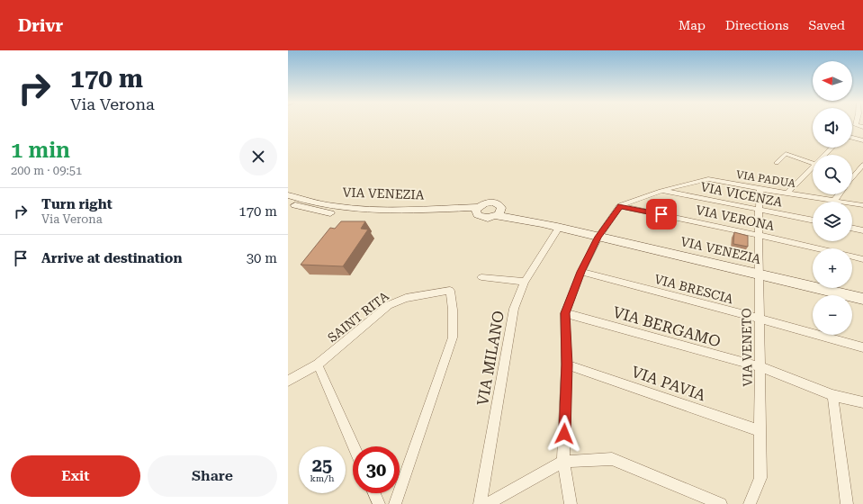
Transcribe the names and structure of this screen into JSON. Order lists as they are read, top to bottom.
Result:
{
  "streets": {
    "street": [
      "VIA PADUA",
      "VIA VENEZIA",
      "VIA VICENZA",
      "VIA VERONA",
      "VIA BRESCIA",
      "SAINT RITA",
      "VIA BERGAMO",
      "VIA VENETO",
      "VIA MILANO",
      "VIA PAVIA"
    ]
  },
  "crossings": [
    ["VIA PADUA", "VIA VICENZA"],
    ["VIA PADUA", "VIA VENETO"],
    ["VIA VENEZIA", "VIA VENETO"],
    ["VIA VENEZIA", "VIA MILANO"],
    ["VIA VICENZA", "VIA VENETO"],
    ["VIA VERONA", "VIA VENETO"],
    ["VIA BRESCIA", "VIA VENETO"],
    ["VIA BERGAMO", "VIA VENETO"],
    ["VIA VENETO", "VIA PAVIA"]
  ],
  "north": "left",
  "page": {
    "header": "Drivr",
    "nav": ["Map", "Directions", "Saved"],
    "turn": ["170 m", "Via Verona"],
    "map_buttons": ["+", "−"],
    "heading": ["1 min", "200 m · 09:51"],
    "list": [
      {
        "name": "Turn right",
        "note": "Via Verona",
        "value": "170 m"
      },
      {
        "name": "Arrive at destination",
        "value": "30 m"
      }
    ],
    "speed": "25 km/h",
    "limit": "30",
    "buttons": ["Exit", "Share"]
  }
}
